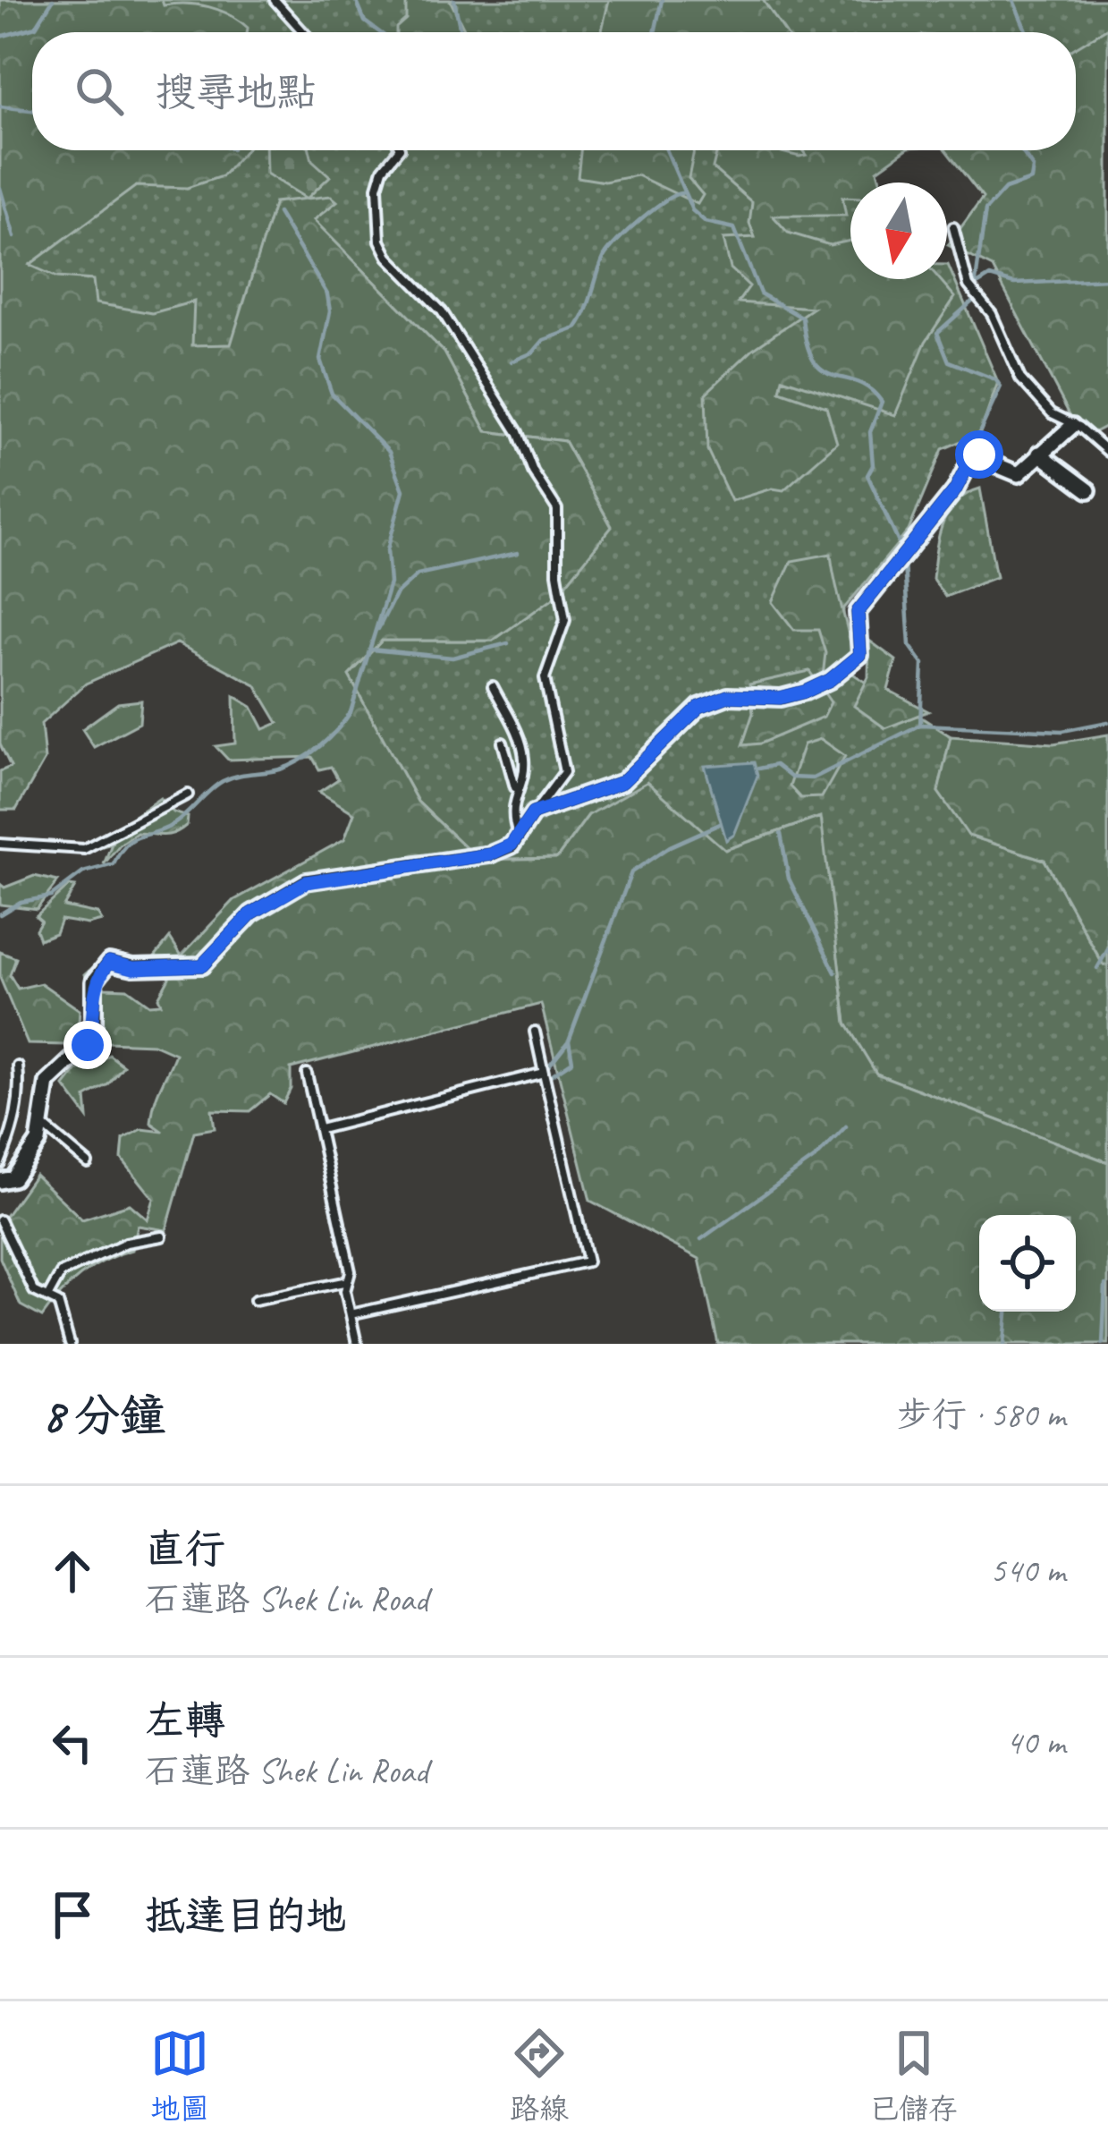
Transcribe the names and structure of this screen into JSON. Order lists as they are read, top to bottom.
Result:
{
  "north": "bottom",
  "page": {
    "search": "搜尋地點",
    "heading": ["8 分鐘", "步行 · 580 m"],
    "list": [
      ["直行", "石蓮路 Shek Lin Road", "540 m"],
      ["左轉", "石蓮路 Shek Lin Road", "40 m"],
      "抵達目的地"
    ],
    "nav": ["地圖", "路線", "已儲存"]
  }
}
